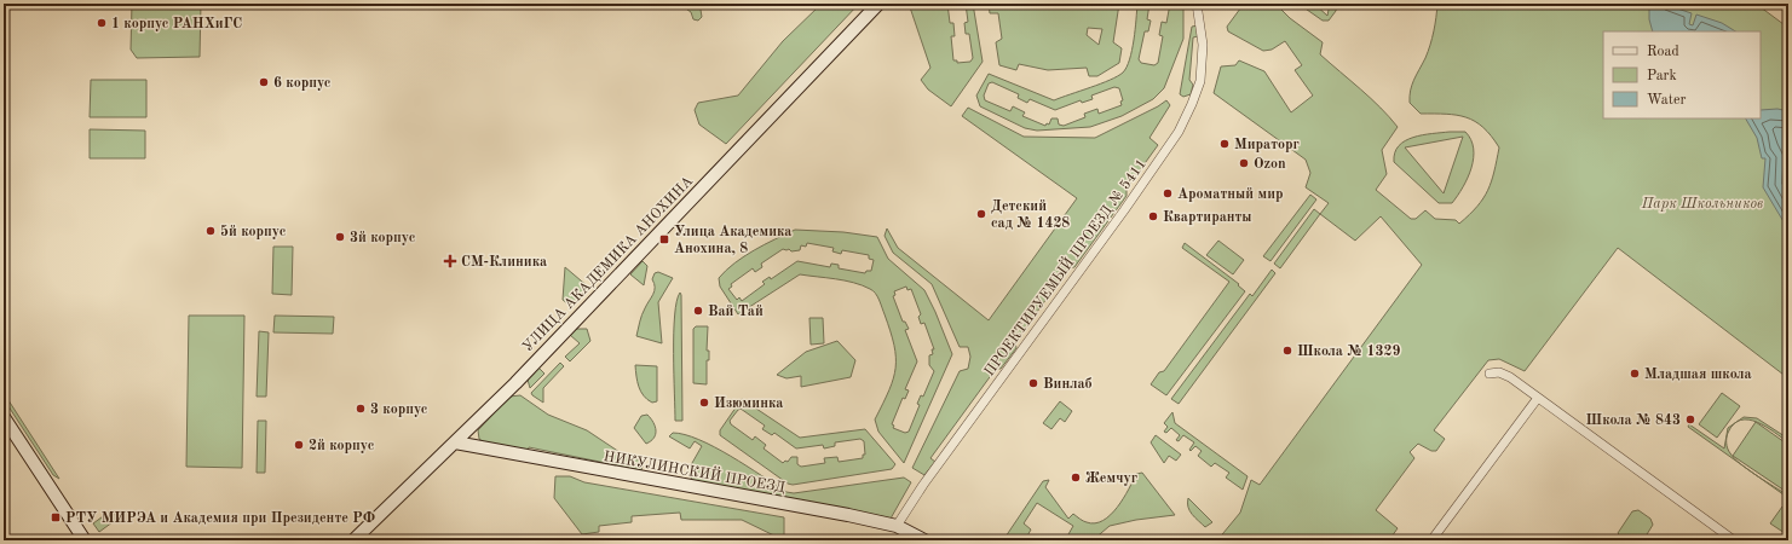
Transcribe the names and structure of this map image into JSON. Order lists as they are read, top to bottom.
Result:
{
  "streets": {
    "street": ["УЛИЦА АКАДЕМИКА АНОХИНА", "ПРОЕКТИРУЕМЫЙ ПРОЕЗД № 5411", "НИКУЛИНСКИЙ ПРОЕЗД"]
  },
  "crossings": [
    ["УЛИЦА АКАДЕМИКА АНОХИНА", "НИКУЛИНСКИЙ ПРОЕЗД"],
    ["ПРОЕКТИРУЕМЫЙ ПРОЕЗД № 5411", "НИКУЛИНСКИЙ ПРОЕЗД"]
  ],
  "parks": ["Парк Школьников"],
  "places": {
    "other": [
      "1 корпус РАНХиГС",
      "6 корпус",
      "Мираторг",
      "Ozon",
      "Ароматный мир",
      "Детский сад № 1428",
      "Квартиранты",
      "5й корпус",
      "3й корпус",
      "Вай Тай",
      "Школа № 1329",
      "Младшая школа",
      "Винлаб",
      "Изюминка",
      "3 корпус",
      "Школа № 843",
      "2й корпус",
      "Жемчуг"
    ],
    "transit": ["Улица Академика Анохина, 8", "РТУ МИРЭА и Академия при Президенте РФ"],
    "health": ["СМ-Клиника"]
  },
  "legend": ["Road", "Park", "Water"]
}
